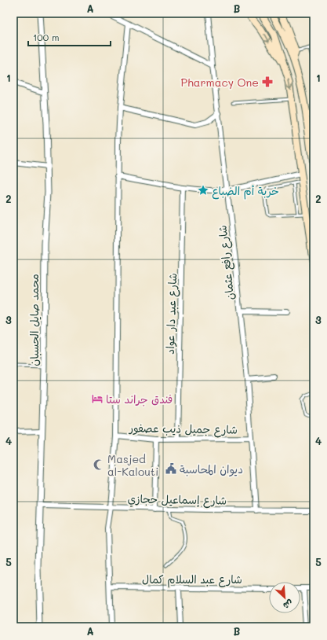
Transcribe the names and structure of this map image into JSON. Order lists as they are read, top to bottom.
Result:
{
  "streets": {
    "street": [
      "شارع رافع عثمان",
      "شارع عبد دار عواد",
      "محمد صايل الحسبان",
      "شارع جميل ذيب عصفور",
      "شارع إسماعيل حجازي",
      "شارع عبد السلام كمال"
    ]
  },
  "crossings": [
    ["شارع رافع عثمان", "شارع جميل ذيب عصفور"],
    ["شارع رافع عثمان", "شارع إسماعيل حجازي"],
    ["شارع عبد دار عواد", "شارع جميل ذيب عصفور"],
    ["محمد صايل الحسبان", "شارع إسماعيل حجازي"]
  ],
  "places": {
    "pharmacy": ["Pharmacy One"],
    "place": ["خربة أم الضباع"],
    "hotel": ["فندق جراند ستا"],
    "mosque": ["Masjed al-Kalouti"],
    "public building": ["ديوان المحاسبة"]
  },
  "scale_bar": "100 m",
  "north": "bottom right",
  "grid": {
    "columns": ["A", "B"],
    "rows": [
      "1",
      "2",
      "3",
      "4",
      "5"
    ]
  }
}
